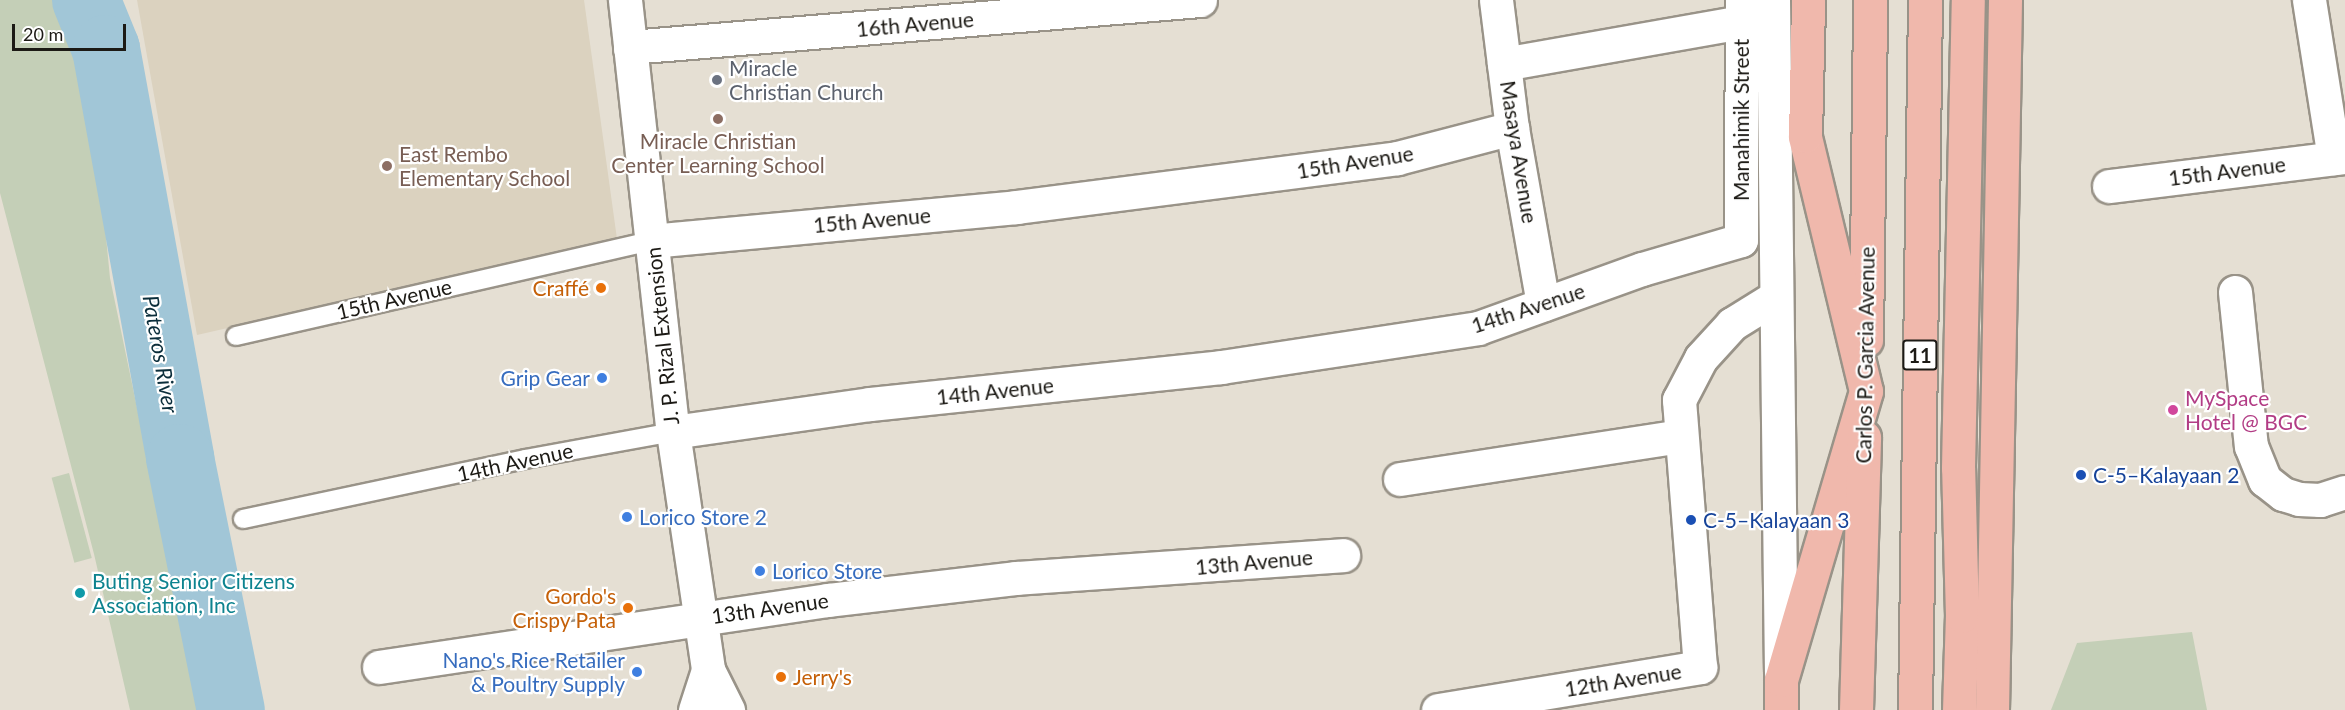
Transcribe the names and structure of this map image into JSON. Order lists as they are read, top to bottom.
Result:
{
  "streets": {
    "main road": ["Carlos P. Garcia Avenue", "11"],
    "street": [
      "16th Avenue",
      "Manahimik Street",
      "Masaya Avenue",
      "15th Avenue",
      "14th Avenue",
      "J. P. Rizal Extension",
      "13th Avenue",
      "12th Avenue"
    ]
  },
  "crossings": [
    ["16th Avenue", "J. P. Rizal Extension"],
    ["Manahimik Street", "14th Avenue"],
    ["Masaya Avenue", "15th Avenue"],
    ["Masaya Avenue", "14th Avenue"],
    ["15th Avenue", "J. P. Rizal Extension"],
    ["14th Avenue", "J. P. Rizal Extension"],
    ["J. P. Rizal Extension", "13th Avenue"]
  ],
  "water": ["Pateros River"],
  "places": [
    "Miracle Christian Church",
    "Miracle Christian Center Learning School",
    "East Rembo Elementary School",
    "Craffé",
    "Grip Gear",
    "MySpace Hotel @ BGC",
    "C-5–Kalayaan 2",
    "Lorico Store 2",
    "C-5–Kalayaan 3",
    "Lorico Store",
    "Buting Senior Citizens Association, Inc",
    "Gordo's Crispy Pata",
    "Nano's Rice Retailer & Poultry Supply",
    "Jerry's"
  ],
  "scale_bar": "20 m"
}
